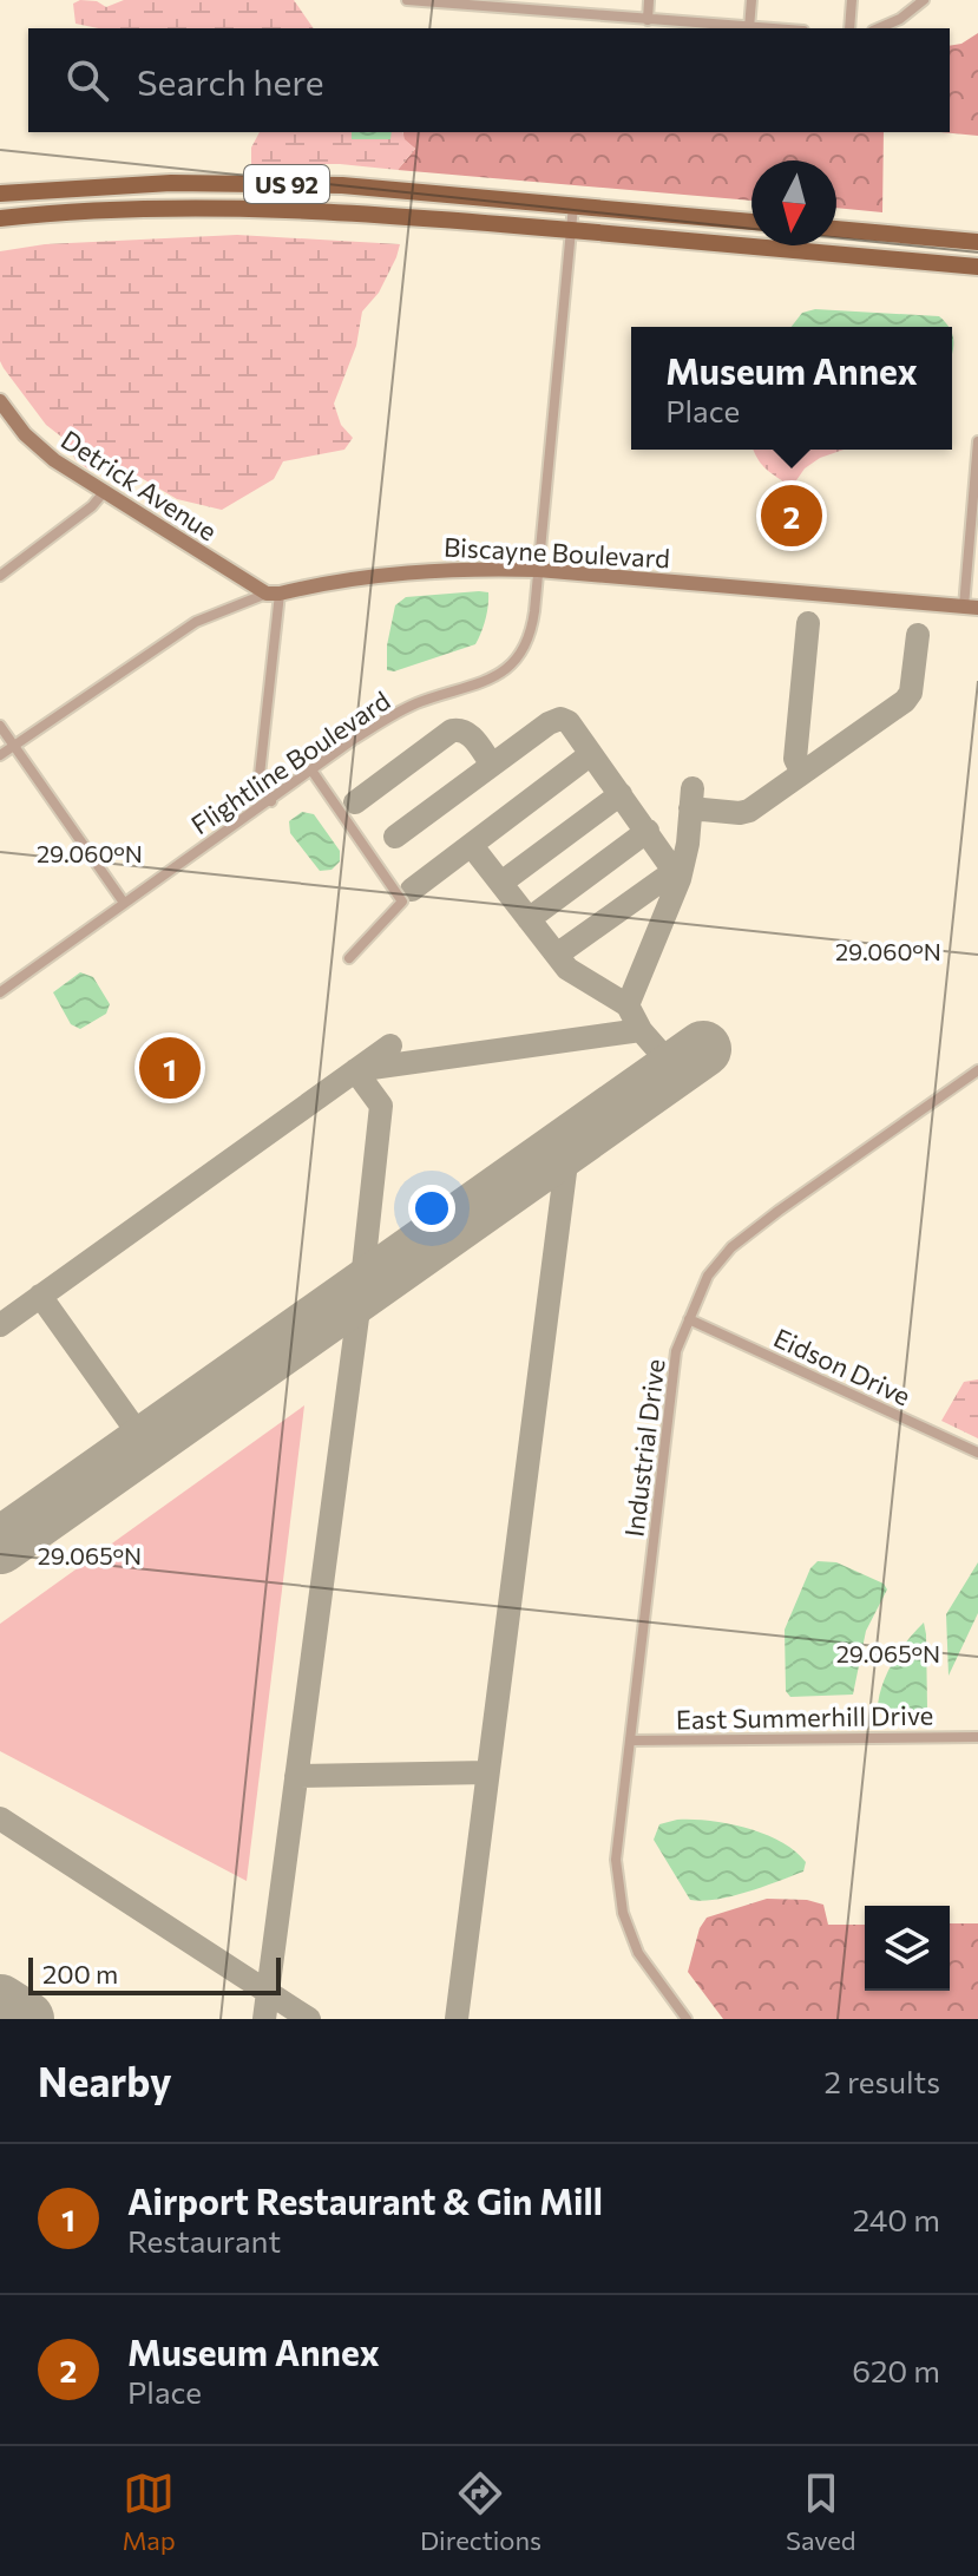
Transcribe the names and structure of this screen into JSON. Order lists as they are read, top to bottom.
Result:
{
  "streets": {
    "main road": ["US 92"],
    "street": [
      "Detrick Avenue",
      "Biscayne Boulevard",
      "Flightline Boulevard",
      "Eidson Drive",
      "Industrial Drive",
      "East Summerhill Drive"
    ]
  },
  "crossings": [
    ["US 92", "Flightline Boulevard"],
    ["Detrick Avenue", "Biscayne Boulevard"],
    ["Biscayne Boulevard", "Flightline Boulevard"],
    ["Eidson Drive", "Industrial Drive"],
    ["Industrial Drive", "East Summerhill Drive"]
  ],
  "scale_bar": "200 m",
  "north": "bottom",
  "page": {
    "search": "Search here",
    "popup": ["Museum Annex", "Place"],
    "pins": ["2", "1"],
    "scale": "200 m",
    "heading": ["Nearby", "2 results"],
    "list": [
      {
        "mark": "1",
        "name": "Airport Restaurant & Gin Mill",
        "note": "Restaurant",
        "value": "240 m"
      },
      {
        "mark": "2",
        "name": "Museum Annex",
        "note": "Place",
        "value": "620 m"
      }
    ],
    "nav": ["Map", "Directions", "Saved"]
  },
  "coordinates": ["29.060°N", "29.065°N"]
}
